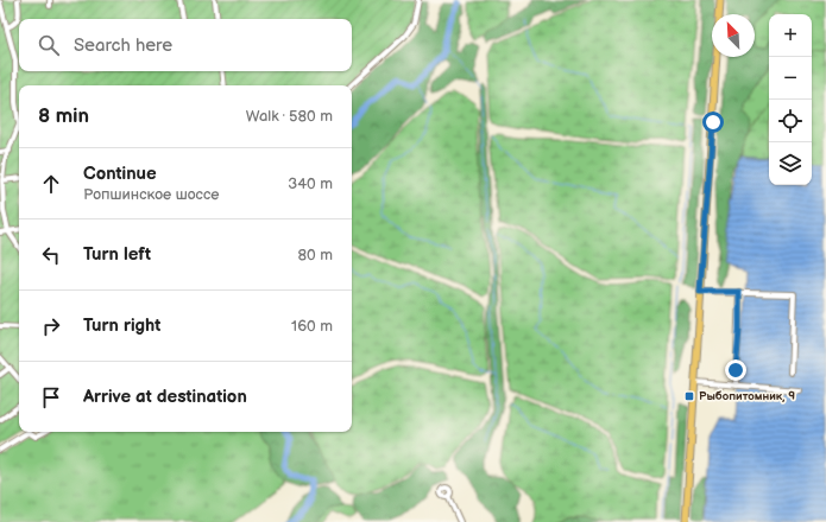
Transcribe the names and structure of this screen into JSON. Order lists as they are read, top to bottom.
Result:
{
  "places": {
    "transit": ["Рыбопитомник, 9"]
  },
  "north": "top left",
  "page": {
    "map_buttons": ["+", "−"],
    "search": "Search here",
    "heading": ["8 min", "Walk · 580 m"],
    "list": [
      ["Continue", "Ропшинское шоссе", "340 m"],
      ["Turn left", "80 m"],
      ["Turn right", "160 m"],
      "Arrive at destination"
    ]
  }
}
